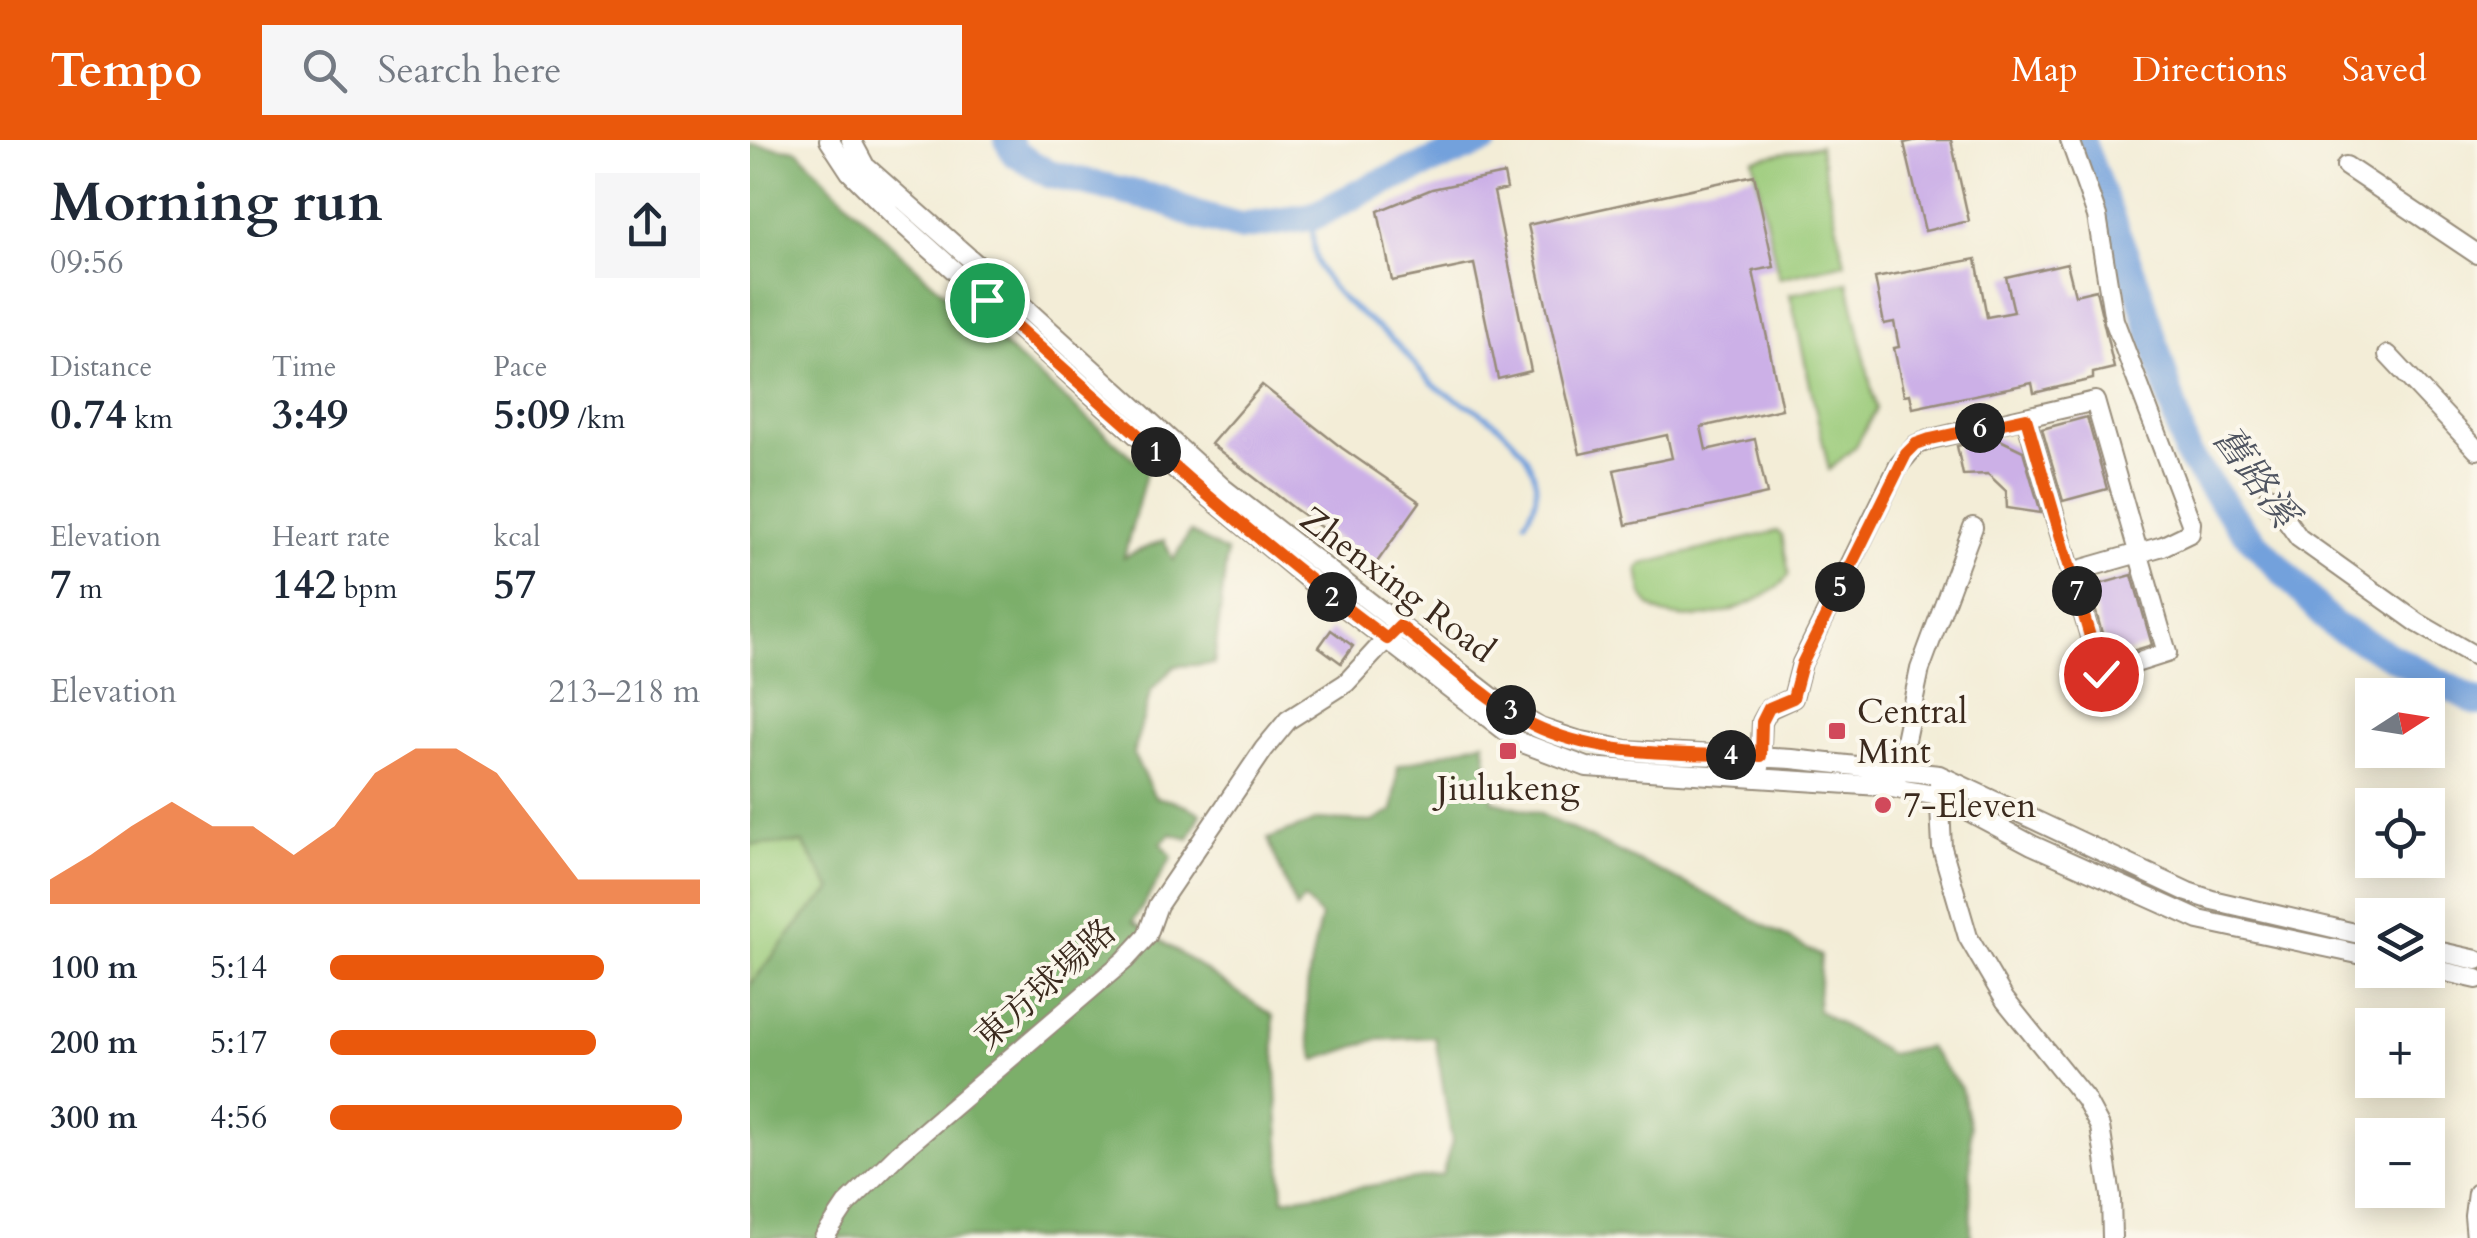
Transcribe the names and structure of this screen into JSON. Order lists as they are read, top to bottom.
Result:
{
  "streets": {
    "street": ["Zhenxing Road", "東方球場路"]
  },
  "crossings": [
    ["Zhenxing Road", "東方球場路"]
  ],
  "water": ["舊路溪"],
  "places": {
    "transit": ["Central Mint", "Jiulukeng"],
    "other": ["7-Eleven"]
  },
  "north": "right",
  "page": {
    "header": "Tempo",
    "search": "Search here",
    "nav": ["Map", "Directions", "Saved"],
    "heading": ["Morning run", "09:56"],
    "stats": [
      ["Distance", "0.74 km"],
      ["Time", "3:49"],
      ["Pace", "5:09 /km"],
      ["Elevation", "7 m"],
      ["Heart rate", "142 bpm"],
      ["kcal", "57"]
    ],
    "pins": [
      "6",
      "1",
      "5",
      "7",
      "2",
      "3",
      "4"
    ],
    "chart": ["Elevation", "213–218 m"],
    "map_buttons": ["+", "−"],
    "list": [
      {
        "name": "100 m",
        "note": "5:14"
      },
      {
        "name": "200 m",
        "note": "5:17"
      },
      {
        "name": "300 m",
        "note": "4:56"
      }
    ]
  }
}
